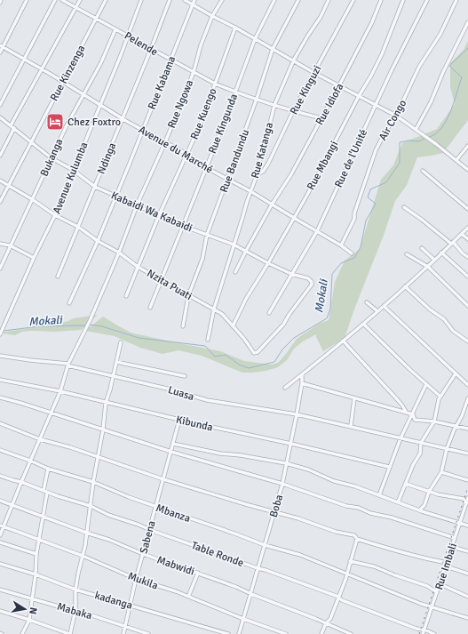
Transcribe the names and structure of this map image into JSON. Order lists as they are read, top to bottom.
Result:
{
  "streets": {
    "street": [
      "Pelende",
      "Rue Kinzenga",
      "Rue Kabama",
      "Rue Kinguzi",
      "Rue Ngowa",
      "Rue Idiofa",
      "Rue Kuengo",
      "Air Congo",
      "Rue Kingunda",
      "Avenue du Marché",
      "Rue Katanga",
      "Bukanga",
      "Ndinga",
      "Rue de l'Unité",
      "Rue Bandundu",
      "Rue Mbangi",
      "Avenue Kulumba",
      "Kabaidi Wa Kabaidi",
      "Nzita Puati",
      "Luasa",
      "Kibunda",
      "Boba",
      "Mbanza",
      "Sabena",
      "Table Ronde",
      "Mabwidi",
      "Rue Imbali",
      "Mukila",
      "kadanga",
      "Mabaka"
    ]
  },
  "crossings": [
    ["Pelende", "Rue Kinzenga"],
    ["Pelende", "Rue Kabama"],
    ["Pelende", "Rue Kinguzi"],
    ["Pelende", "Rue Ngowa"],
    ["Pelende", "Rue Idiofa"],
    ["Pelende", "Rue Kuengo"],
    ["Pelende", "Rue Kingunda"],
    ["Pelende", "Rue Katanga"],
    ["Pelende", "Bukanga"],
    ["Pelende", "Ndinga"],
    ["Pelende", "Rue Bandundu"],
    ["Pelende", "Avenue Kulumba"],
    ["Rue Kinzenga", "Avenue du Marché"],
    ["Rue Kinzenga", "Kabaidi Wa Kabaidi"],
    ["Rue Kinzenga", "Nzita Puati"],
    ["Rue Kabama", "Avenue du Marché"],
    ["Rue Kabama", "Kabaidi Wa Kabaidi"],
    ["Rue Kabama", "Nzita Puati"],
    ["Rue Kinguzi", "Rue Katanga"],
    ["Rue Ngowa", "Avenue du Marché"],
    ["Rue Ngowa", "Kabaidi Wa Kabaidi"],
    ["Rue Ngowa", "Nzita Puati"],
    ["Rue Ngowa", "Luasa"],
    ["Rue Ngowa", "Kibunda"],
    ["Rue Ngowa", "Mbanza"],
    ["Rue Ngowa", "Table Ronde"],
    ["Rue Ngowa", "Mabwidi"],
    ["Rue Ngowa", "Mukila"],
    ["Rue Idiofa", "Avenue du Marché"],
    ["Rue Idiofa", "Kabaidi Wa Kabaidi"],
    ["Rue Kuengo", "Avenue du Marché"],
    ["Rue Kuengo", "Kabaidi Wa Kabaidi"],
    ["Rue Kuengo", "Nzita Puati"],
    ["Air Congo", "Avenue du Marché"],
    ["Rue Kingunda", "Avenue du Marché"],
    ["Rue Kingunda", "Kabaidi Wa Kabaidi"],
    ["Rue Kingunda", "Nzita Puati"],
    ["Avenue du Marché", "Rue Katanga"],
    ["Avenue du Marché", "Bukanga"],
    ["Avenue du Marché", "Ndinga"],
    ["Avenue du Marché", "Rue de l'Unité"],
    ["Avenue du Marché", "Rue Bandundu"],
    ["Avenue du Marché", "Rue Mbangi"],
    ["Avenue du Marché", "Avenue Kulumba"],
    ["Rue Katanga", "Kabaidi Wa Kabaidi"],
    ["Rue Katanga", "Nzita Puati"],
    ["Bukanga", "Kabaidi Wa Kabaidi"],
    ["Bukanga", "Nzita Puati"],
    ["Ndinga", "Kabaidi Wa Kabaidi"],
    ["Ndinga", "Nzita Puati"],
    ["Rue de l'Unité", "Kabaidi Wa Kabaidi"],
    ["Rue Bandundu", "Kabaidi Wa Kabaidi"],
    ["Rue Bandundu", "Nzita Puati"],
    ["Rue Mbangi", "Kabaidi Wa Kabaidi"],
    ["Rue Mbangi", "Nzita Puati"],
    ["Avenue Kulumba", "Kabaidi Wa Kabaidi"],
    ["Avenue Kulumba", "Nzita Puati"],
    ["Kabaidi Wa Kabaidi", "Nzita Puati"],
    ["Luasa", "Boba"],
    ["Kibunda", "Boba"],
    ["Kibunda", "Sabena"],
    ["Boba", "Mbanza"],
    ["Boba", "Table Ronde"],
    ["Boba", "Mabwidi"],
    ["Boba", "Mukila"],
    ["Mbanza", "Sabena"],
    ["Mbanza", "Rue Imbali"],
    ["Sabena", "Table Ronde"],
    ["Sabena", "Mabwidi"],
    ["Sabena", "Mukila"],
    ["Sabena", "kadanga"],
    ["Sabena", "Mabaka"],
    ["Table Ronde", "Rue Imbali"]
  ],
  "water": ["Mokali"],
  "places": {
    "hotel": ["Chez Foxtro"]
  },
  "north": "right"
}
